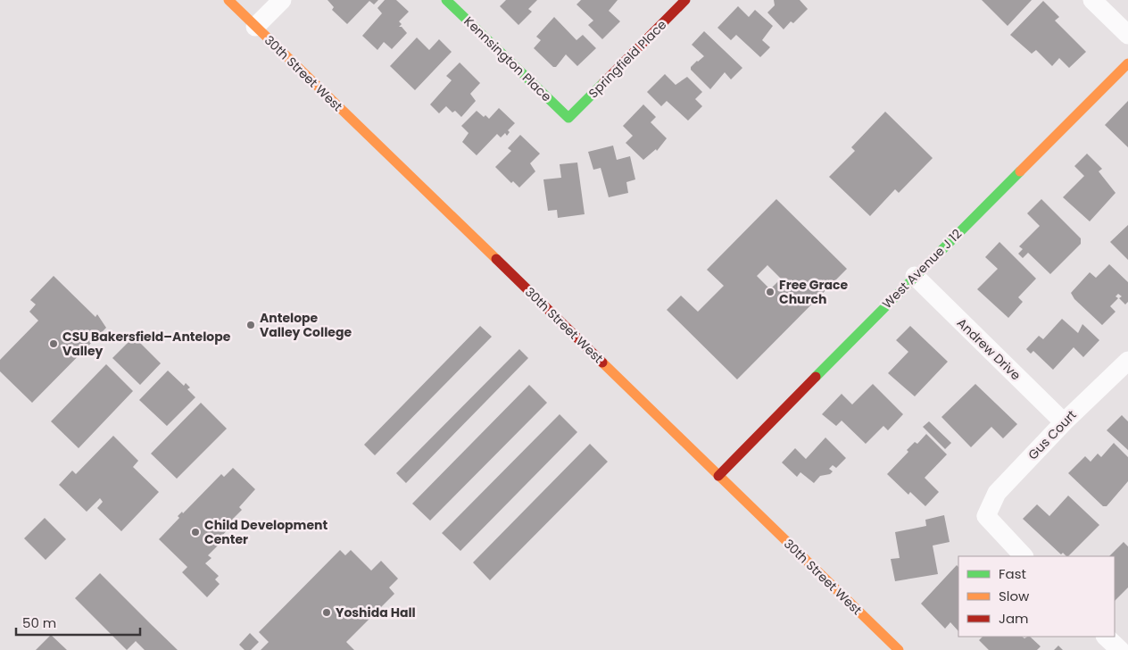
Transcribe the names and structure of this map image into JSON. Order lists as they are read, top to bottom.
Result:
{
  "streets": {
    "main road": [
      "Kennsington Place",
      "Springfield Place",
      "30th Street West",
      "West Avenue J 12"
    ],
    "street": ["Andrew Drive", "Gus Court"]
  },
  "crossings": [
    ["Kennsington Place", "Springfield Place"],
    ["30th Street West", "West Avenue J 12"],
    ["West Avenue J 12", "Andrew Drive"],
    ["Andrew Drive", "Gus Court"]
  ],
  "places": [
    "Free Grace Church",
    "Antelope Valley College",
    "CSU Bakersfield–Antelope Valley",
    "Child Development Center",
    "Yoshida Hall"
  ],
  "legend": ["Fast", "Slow", "Jam"],
  "scale_bar": "50 m"
}
